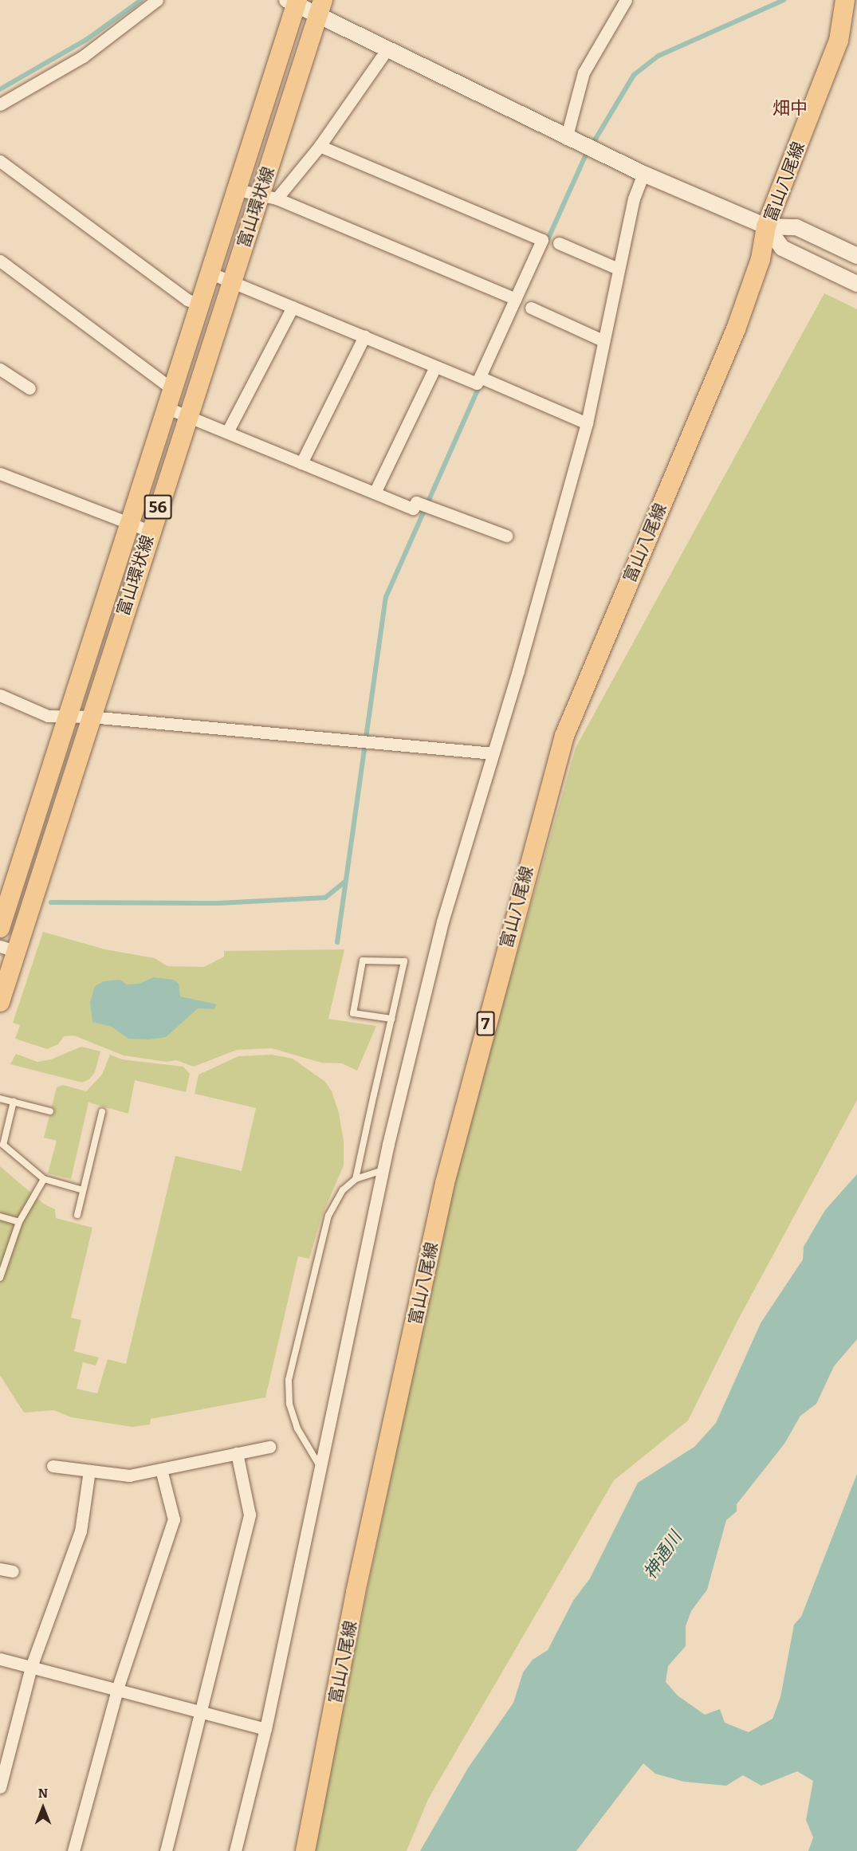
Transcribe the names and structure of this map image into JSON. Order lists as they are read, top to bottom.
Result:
{
  "streets": {
    "main road": [
      "富山八尾線",
      "富山環状線",
      "56",
      "7"
    ]
  },
  "districts": ["畑中"],
  "water": ["神通川"],
  "north": "top"
}
